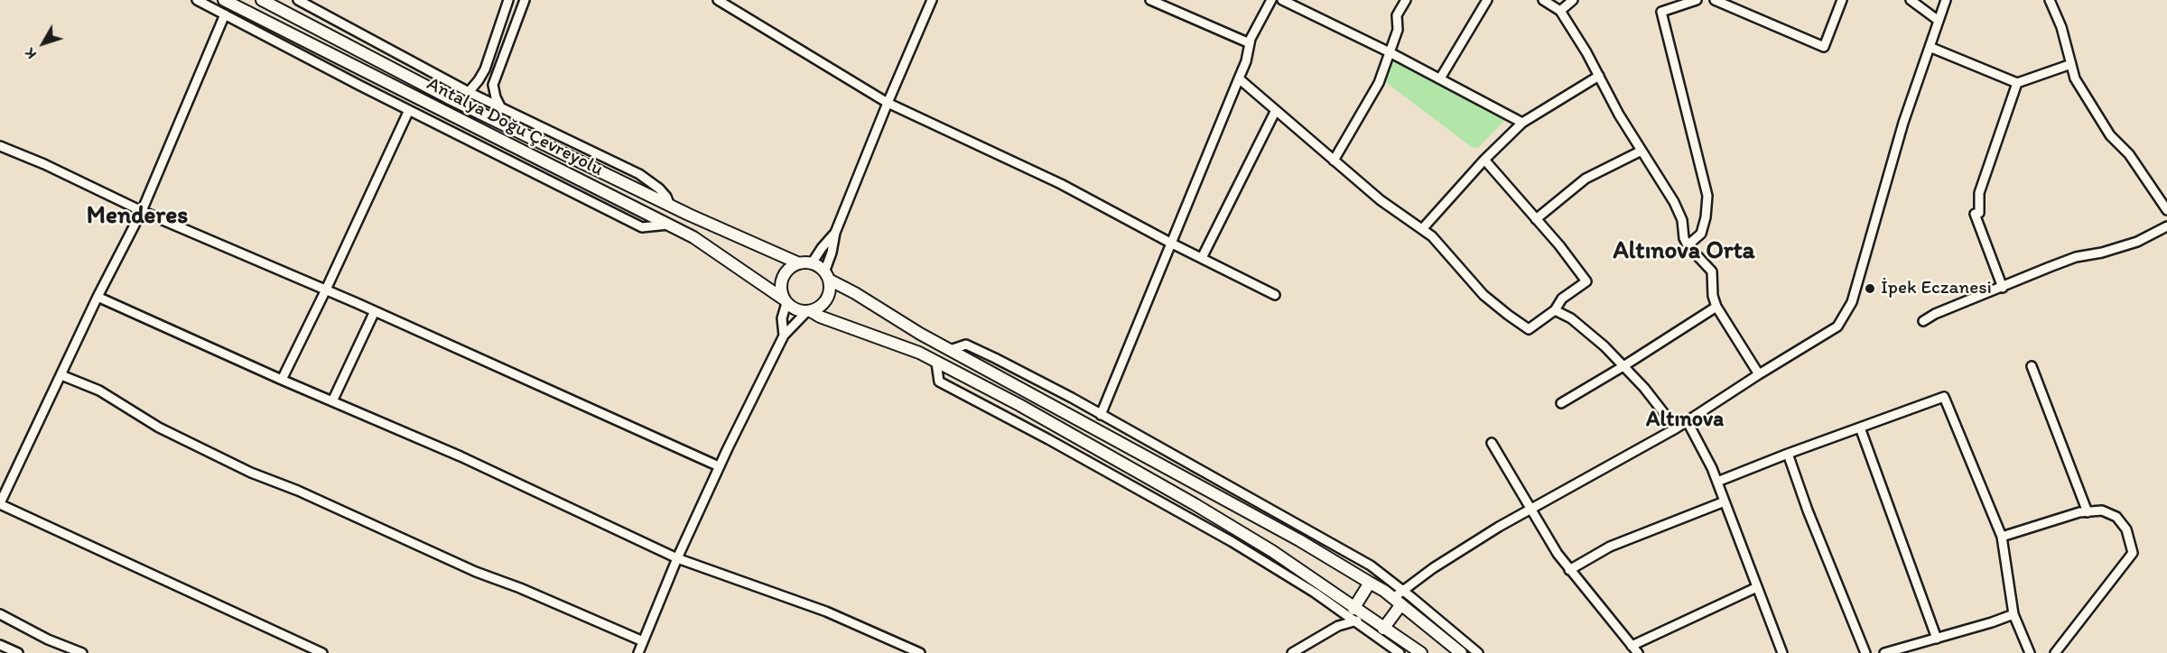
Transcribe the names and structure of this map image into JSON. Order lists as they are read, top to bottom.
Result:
{
  "streets": {
    "main road": ["Antalya Doğu Çevreyolu"]
  },
  "districts": ["Menderes", "Altınova Orta", "Altınova"],
  "places": ["İpek Eczanesi"],
  "north": "bottom left"
}
